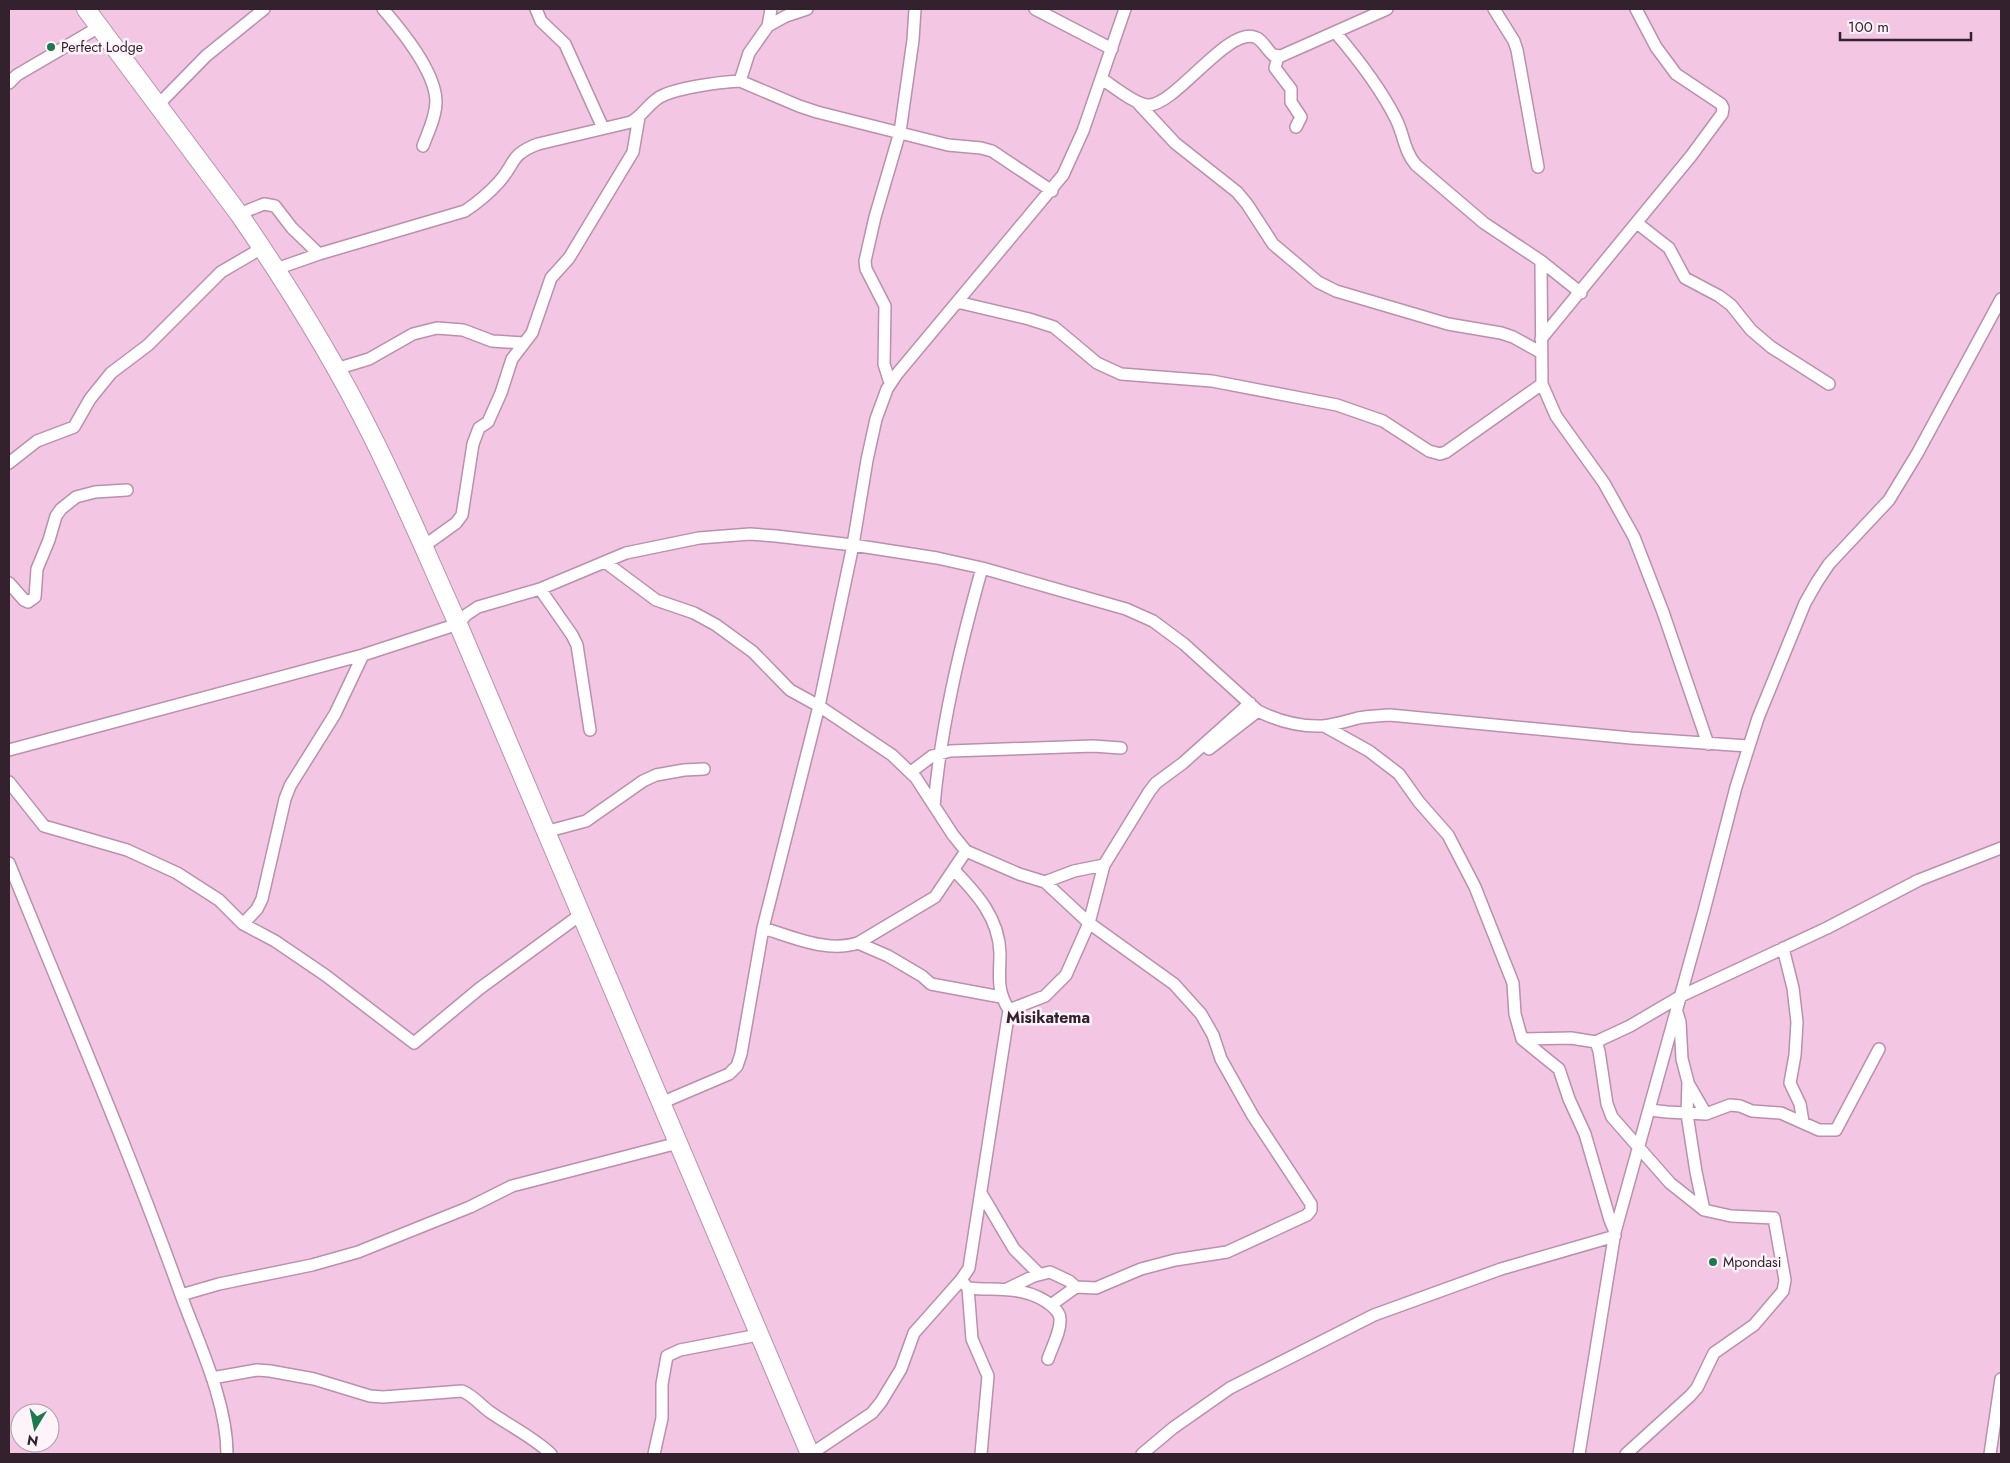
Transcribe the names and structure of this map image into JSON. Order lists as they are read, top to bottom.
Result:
{
  "districts": ["Misikatema"],
  "places": ["Perfect Lodge", "Mpondasi"],
  "scale_bar": "100 m",
  "north": "bottom"
}
